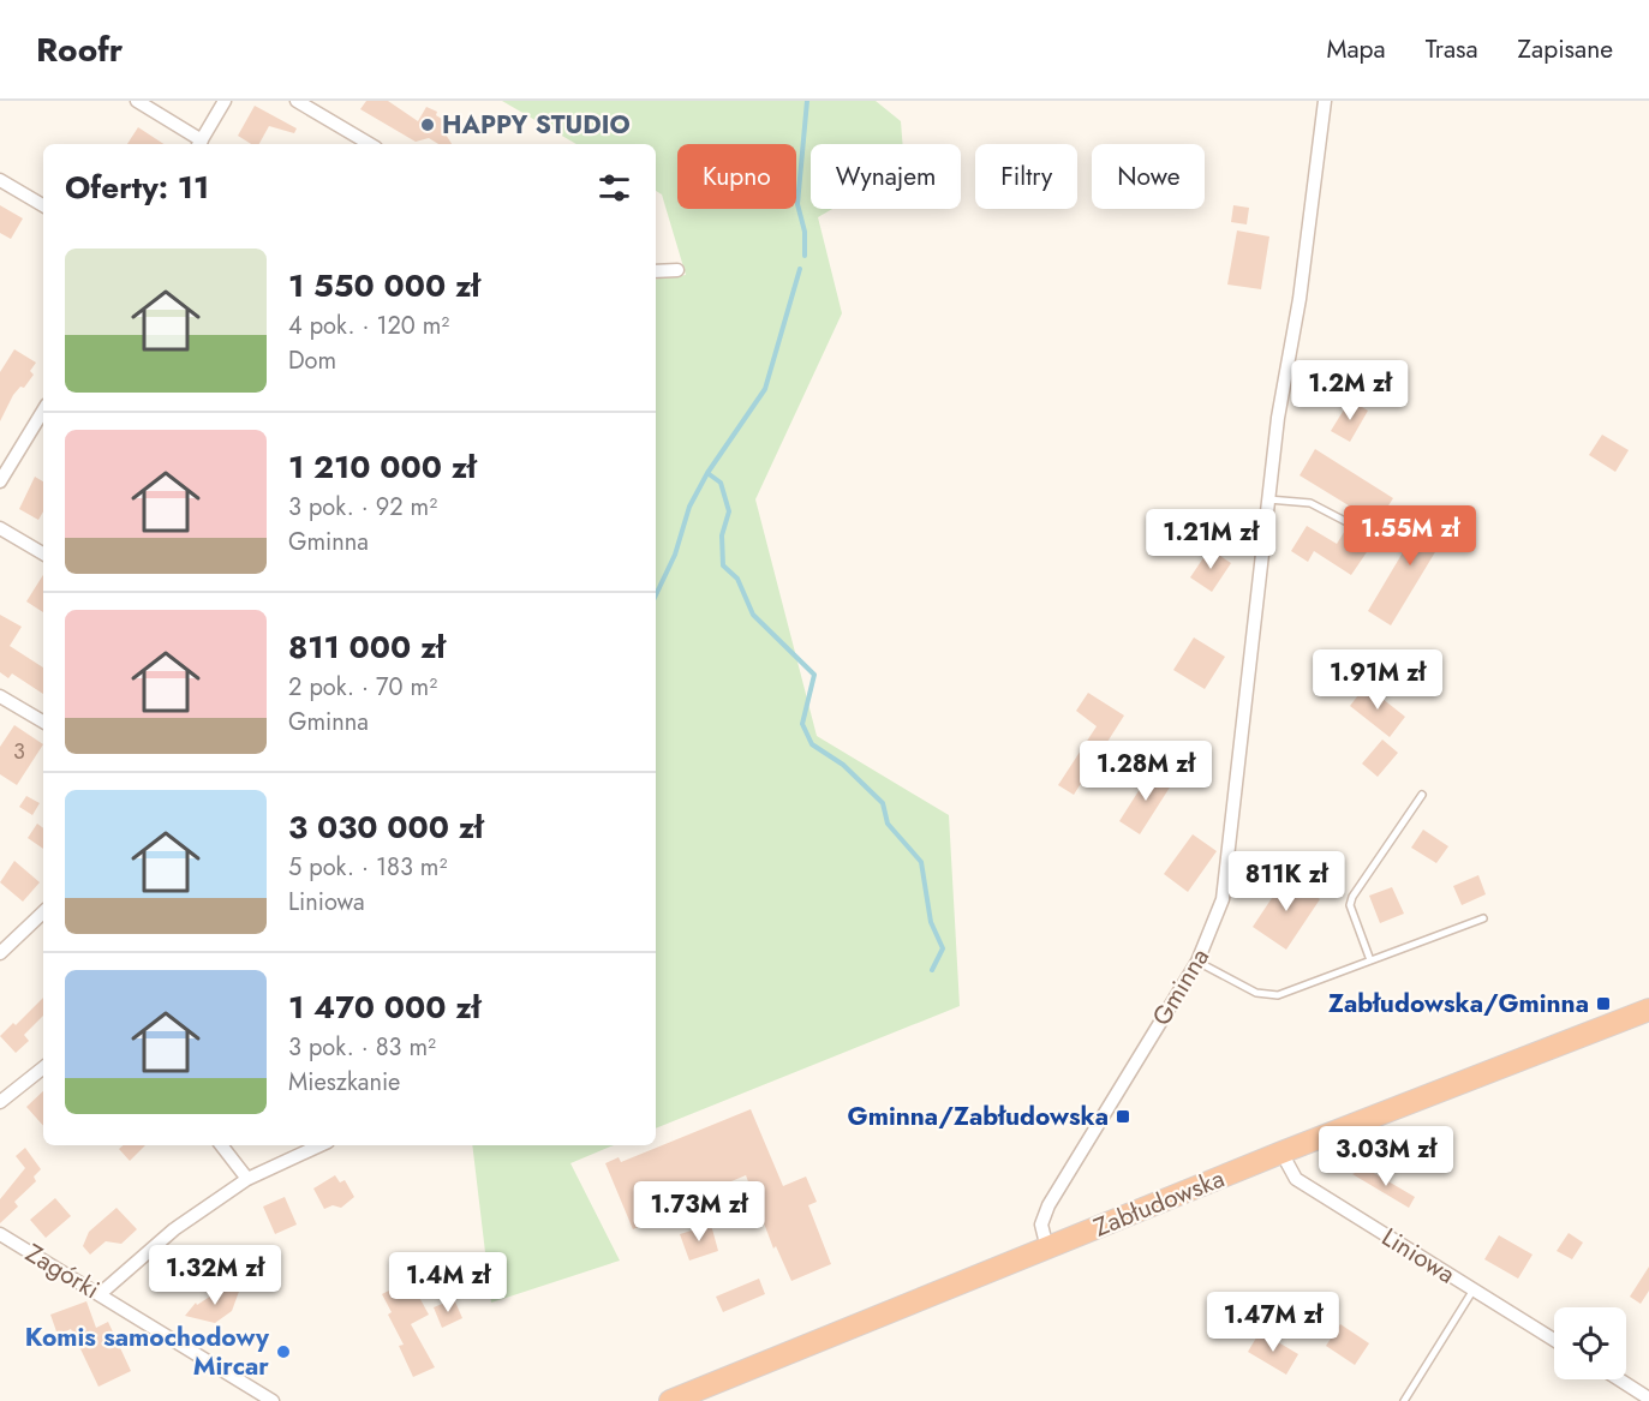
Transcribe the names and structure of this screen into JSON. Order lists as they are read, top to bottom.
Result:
{
  "streets": {
    "highway": ["Zabłudowska"],
    "street": ["Gminna", "Liniowa", "Zagórki"]
  },
  "crossings": [
    ["Gminna", "Zabłudowska"],
    ["Zabłudowska", "Liniowa"]
  ],
  "places": {
    "other": ["HAPPY STUDIO", "Komis samochodowy Mircar"],
    "transit": ["Zabłudowska/Gminna", "Gminna/Zabłudowska"]
  },
  "house_numbers": ["3"],
  "page": {
    "header": "Roofr",
    "nav": ["Mapa", "Trasa", "Zapisane"],
    "chip": [
      "Kupno",
      "Wynajem",
      "Filtry",
      "Nowe"
    ],
    "heading": "Oferty: 11",
    "list": [
      {
        "name": "1 550 000 zł",
        "note": "4 pok. · 120 m² · Dom"
      },
      {
        "name": "1 210 000 zł",
        "note": "3 pok. · 92 m² · Gminna"
      },
      {
        "name": "811 000 zł",
        "note": "2 pok. · 70 m² · Gminna"
      },
      {
        "name": "3 030 000 zł",
        "note": "5 pok. · 183 m² · Liniowa"
      },
      {
        "name": "1 470 000 zł",
        "note": "3 pok. · 83 m² · Mieszkanie"
      }
    ],
    "price": [
      "1.2M zł",
      "1.55M zł",
      "1.21M zł",
      "1.91M zł",
      "1.28M zł",
      "811K zł",
      "3.03M zł",
      "1.73M zł",
      "1.32M zł",
      "1.4M zł",
      "1.47M zł"
    ]
  }
}
